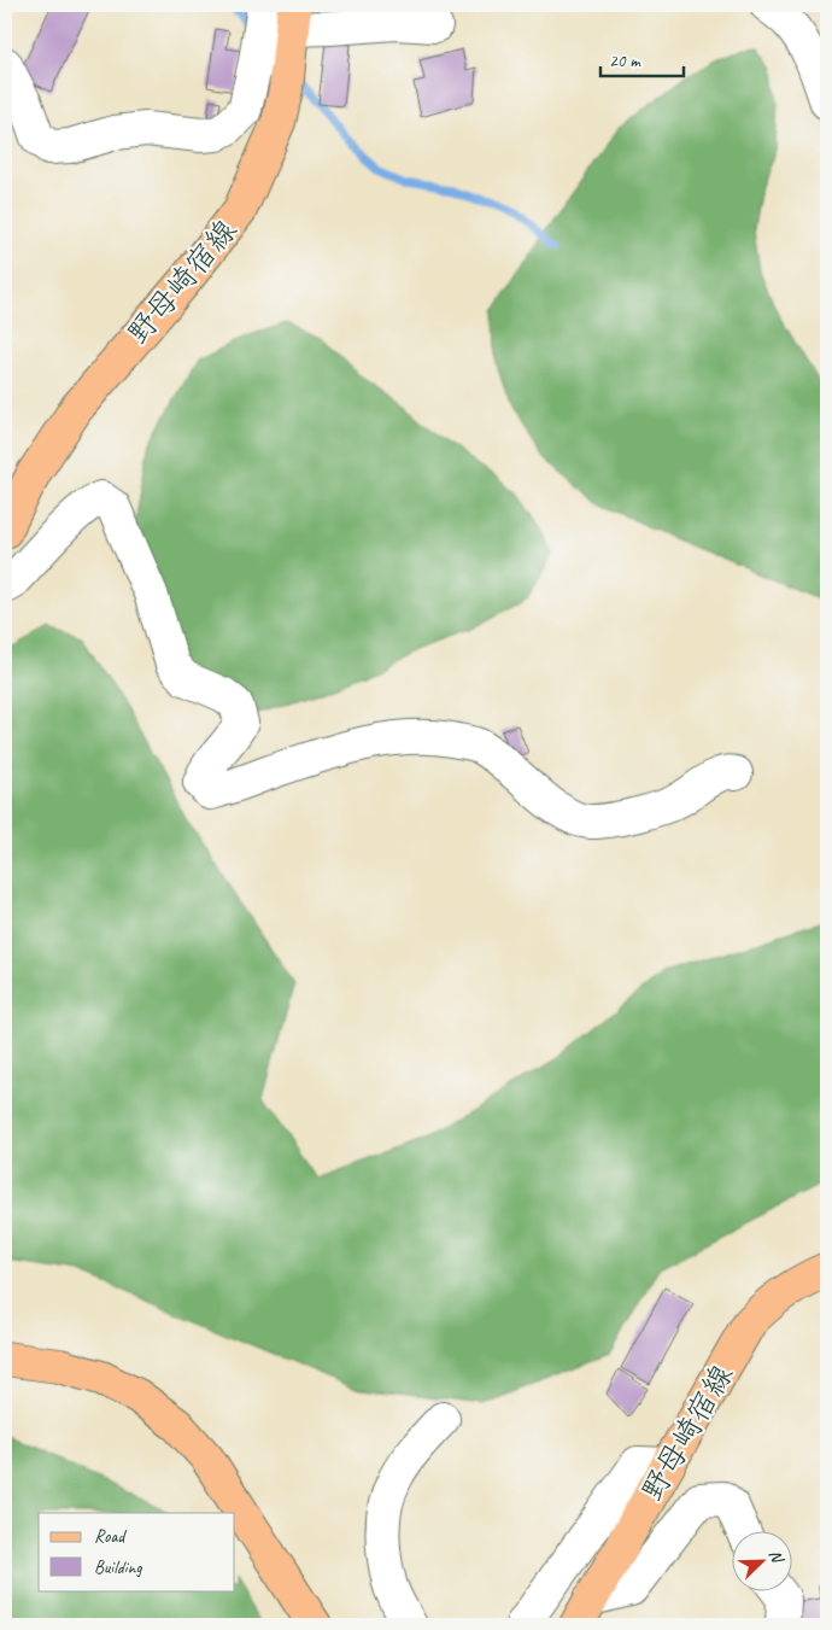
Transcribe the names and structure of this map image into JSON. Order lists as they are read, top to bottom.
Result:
{
  "streets": {
    "main road": ["野母崎宿線"]
  },
  "legend": ["Road", "Building"],
  "scale_bar": "20 m",
  "north": "top right"
}
